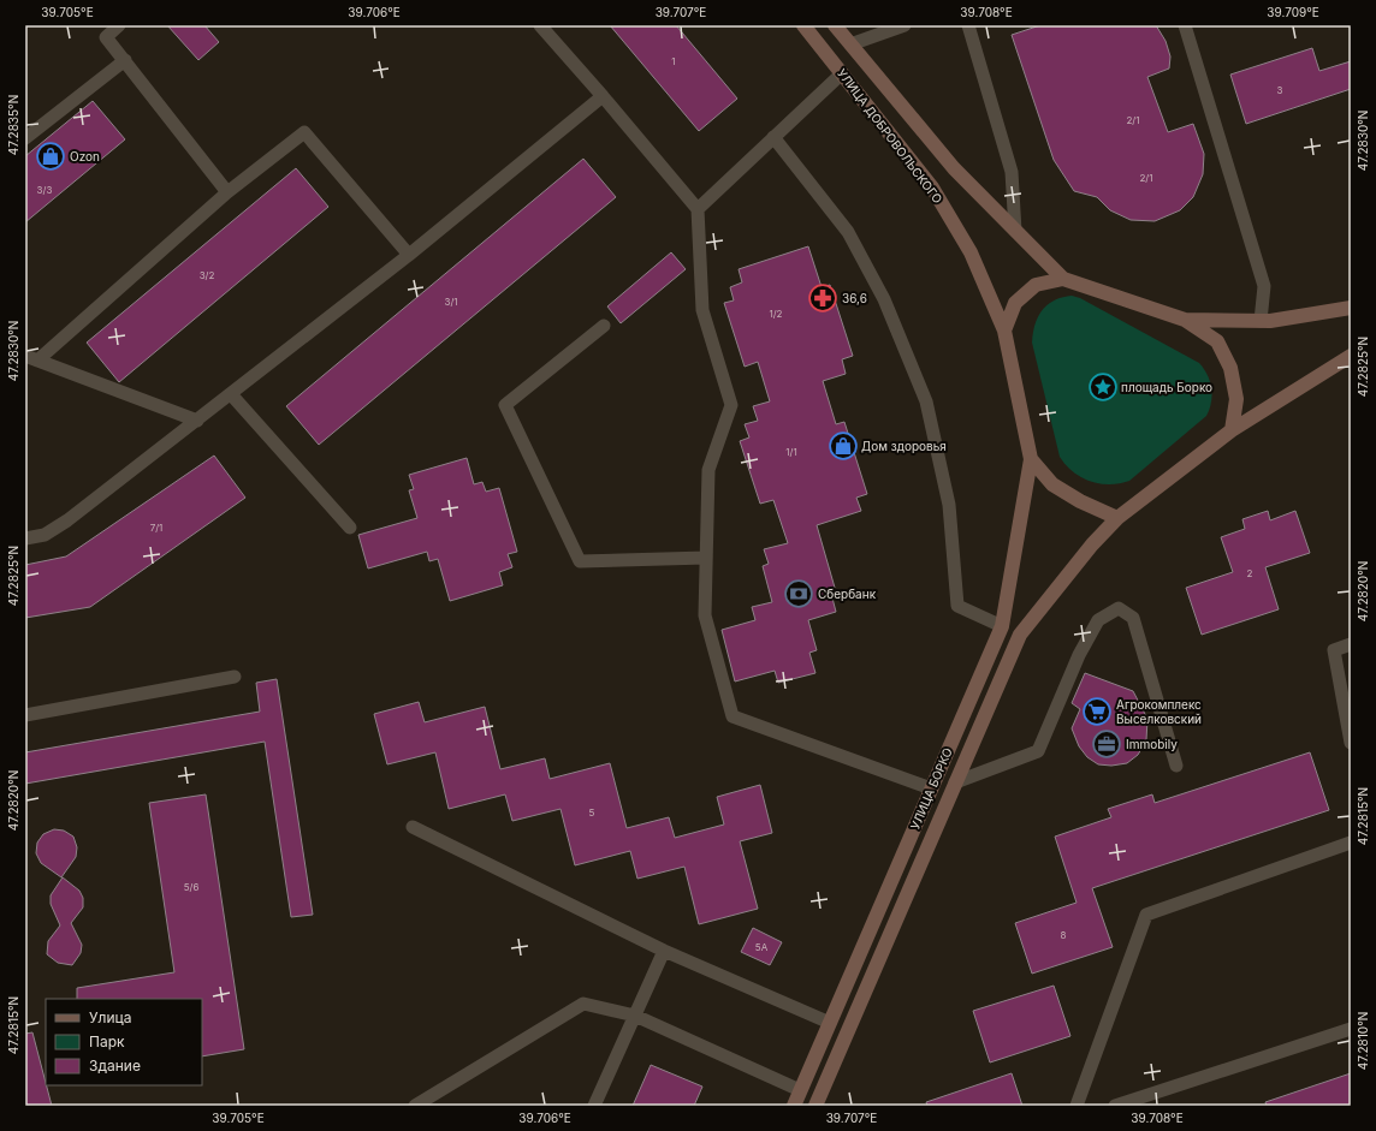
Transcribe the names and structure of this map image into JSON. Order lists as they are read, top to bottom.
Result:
{
  "streets": {
    "main road": ["УЛИЦА ДОБРОВОЛЬСКОГО", "УЛИЦА БОРКО"]
  },
  "places": {
    "shop": ["Ozon", "Дом здоровья"],
    "pharmacy": ["36,6"],
    "place": ["площадь Борко"],
    "bank": ["Сбербанк"],
    "supermarket": ["Агрокомплекс Выселковский"],
    "office": ["Immobily"]
  },
  "house_numbers": [
    "1",
    "3",
    "2/1",
    "2/1",
    "3/3",
    "3/2",
    "3/1",
    "1/2",
    "1/1",
    "7/1",
    "2",
    "5",
    "5/6",
    "8",
    "5А"
  ],
  "legend": ["Улица", "Парк", "Здание"],
  "coordinates": [
    "39.705°E",
    "39.706°E",
    "39.707°E",
    "39.708°E",
    "39.709°E",
    "47.2835°N",
    "47.2830°N",
    "47.2825°N",
    "47.2820°N",
    "47.2815°N",
    "47.2810°N"
  ]
}
